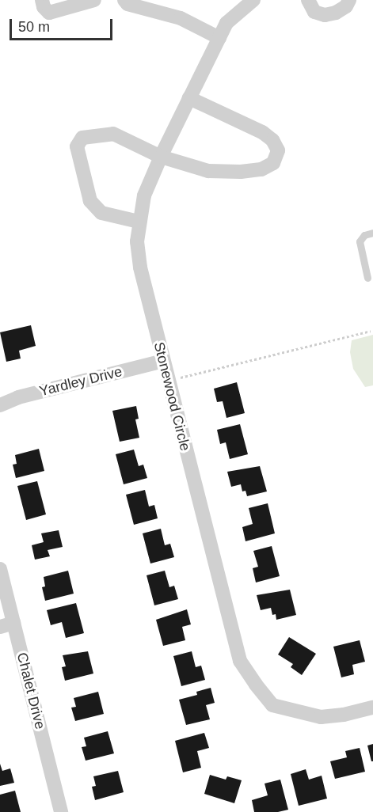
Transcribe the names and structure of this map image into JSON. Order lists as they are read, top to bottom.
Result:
{
  "streets": {
    "street": ["Yardley Drive", "Stonewood Circle", "Chalet Drive"]
  },
  "crossings": [
    ["Yardley Drive", "Stonewood Circle"]
  ],
  "scale_bar": "50 m"
}
